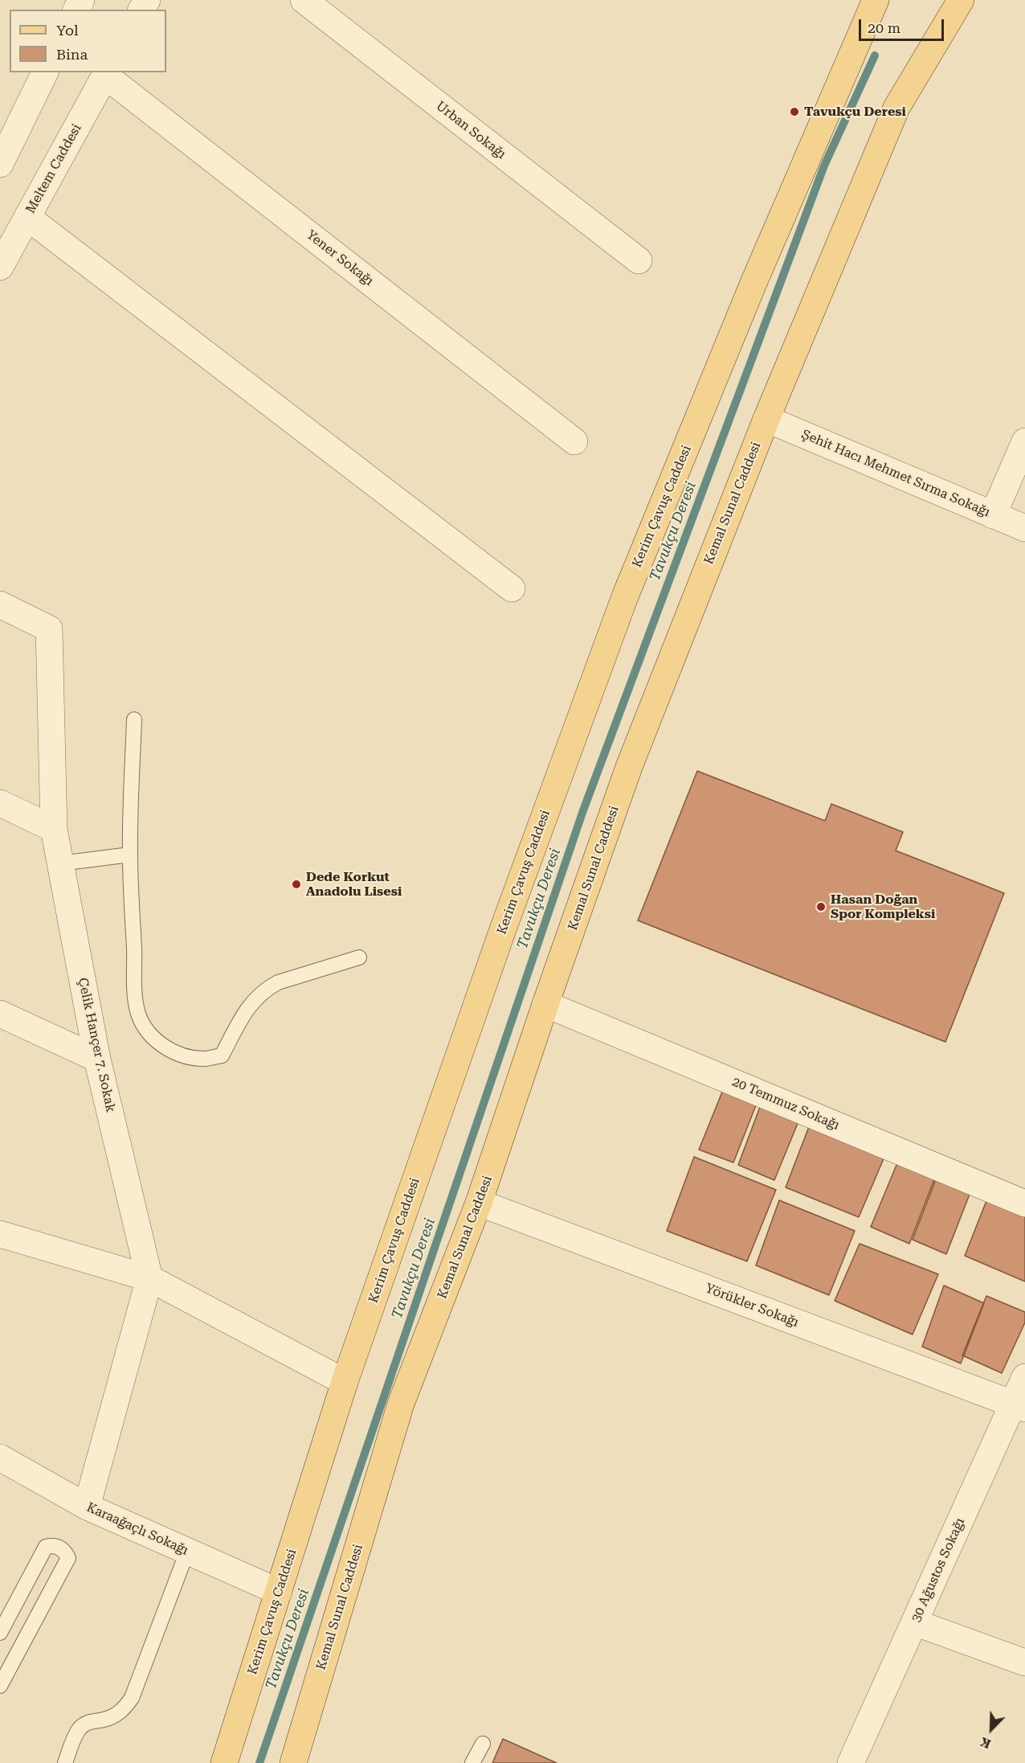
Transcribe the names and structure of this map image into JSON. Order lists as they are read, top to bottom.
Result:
{
  "streets": {
    "main road": ["Kemal Sunal Caddesi", "Kerim Çavuş Caddesi"],
    "street": [
      "Urban Sokağı",
      "Meltem Caddesi",
      "Yener Sokağı",
      "Şehit Hacı Mehmet Sırma Sokağı",
      "Çelik Hançer 7. Sokak",
      "20 Temmuz Sokağı",
      "Yörükler Sokağı",
      "Karaağaçlı Sokağı",
      "30 Ağustos Sokağı"
    ]
  },
  "crossings": [
    ["Meltem Caddesi", "Yener Sokağı"],
    ["Şehit Hacı Mehmet Sırma Sokağı", "Kemal Sunal Caddesi"],
    ["Kemal Sunal Caddesi", "20 Temmuz Sokağı"],
    ["Kemal Sunal Caddesi", "Yörükler Sokağı"],
    ["Kerim Çavuş Caddesi", "Karaağaçlı Sokağı"],
    ["Çelik Hançer 7. Sokak", "Karaağaçlı Sokağı"],
    ["Yörükler Sokağı", "30 Ağustos Sokağı"]
  ],
  "water": ["Tavukçu Deresi"],
  "places": ["Tavukçu Deresi", "Dede Korkut Anadolu Lisesi", "Hasan Doğan Spor Kompleksi"],
  "legend": ["Yol", "Bina"],
  "scale_bar": "20 m",
  "north": "bottom left"
}
